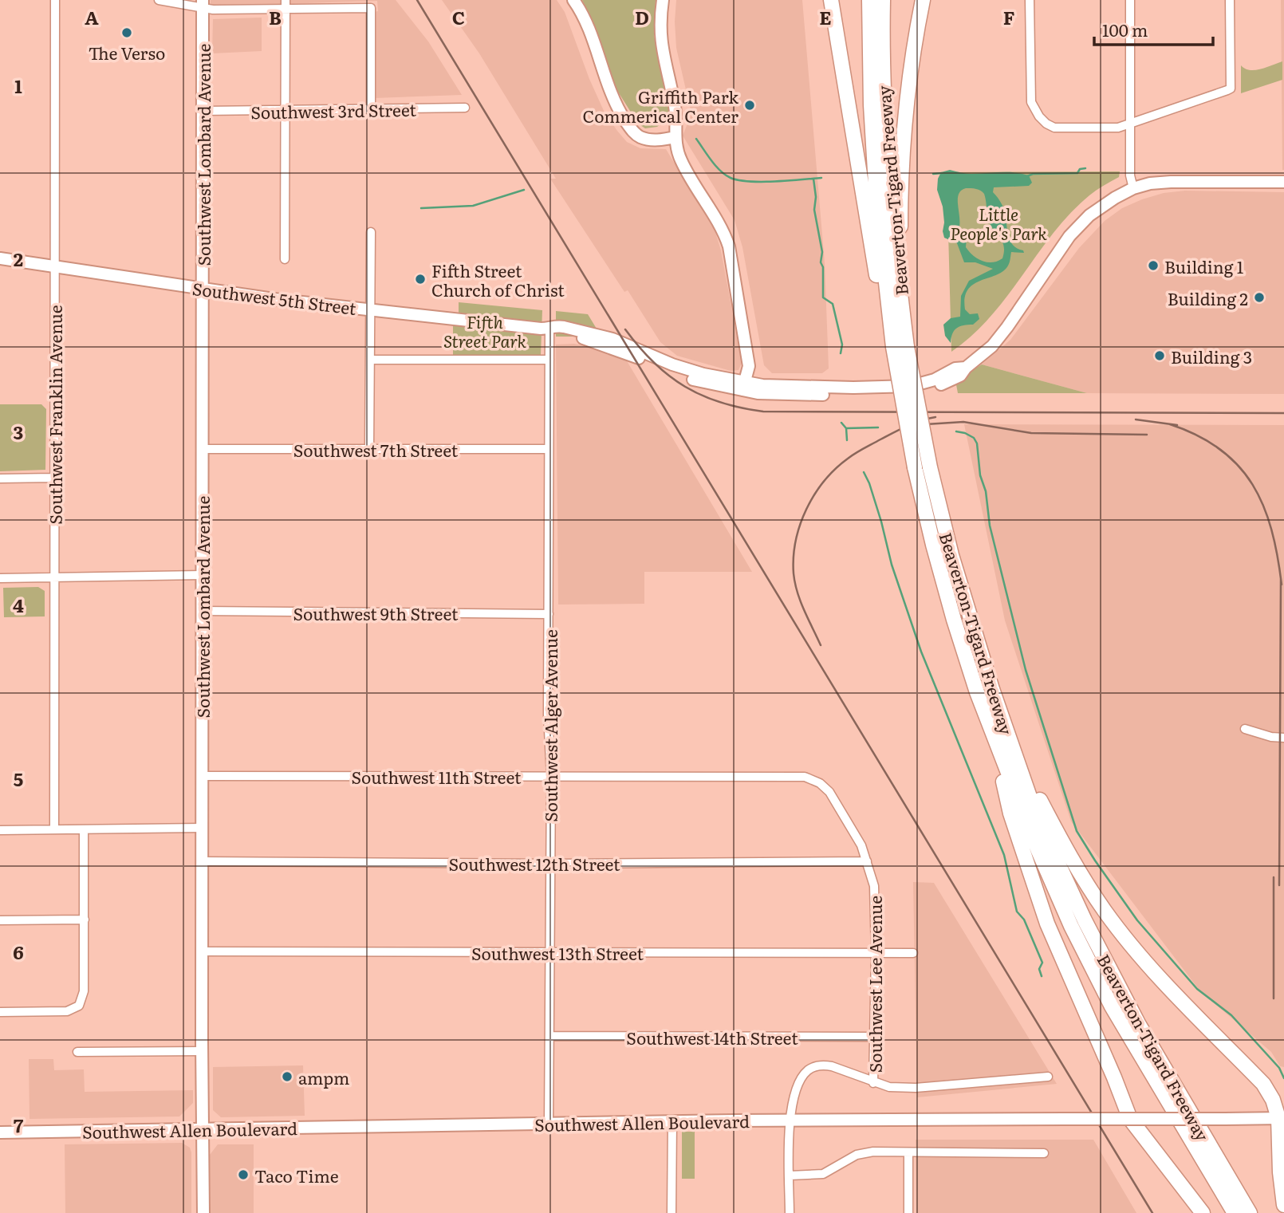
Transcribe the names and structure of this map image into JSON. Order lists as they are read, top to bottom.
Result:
{
  "streets": {
    "highway": ["Beaverton-Tigard Freeway"],
    "street": [
      "Southwest 3rd Street",
      "Southwest Lombard Avenue",
      "Southwest 5th Street",
      "Southwest Franklin Avenue",
      "Southwest 7th Street",
      "Southwest 9th Street",
      "Southwest Alger Avenue",
      "Southwest 11th Street",
      "Southwest 12th Street",
      "Southwest 13th Street",
      "Southwest Lee Avenue",
      "Southwest 14th Street",
      "Southwest Allen Boulevard"
    ]
  },
  "crossings": [
    ["Southwest 3rd Street", "Southwest Lombard Avenue"],
    ["Southwest Lombard Avenue", "Southwest 5th Street"],
    ["Southwest Lombard Avenue", "Southwest 7th Street"],
    ["Southwest Lombard Avenue", "Southwest 9th Street"],
    ["Southwest Lombard Avenue", "Southwest 11th Street"],
    ["Southwest Lombard Avenue", "Southwest 12th Street"],
    ["Southwest Lombard Avenue", "Southwest 13th Street"],
    ["Southwest Lombard Avenue", "Southwest Allen Boulevard"],
    ["Southwest 5th Street", "Southwest Franklin Avenue"],
    ["Southwest 5th Street", "Southwest Alger Avenue"],
    ["Southwest 7th Street", "Southwest Alger Avenue"],
    ["Southwest 9th Street", "Southwest Alger Avenue"],
    ["Southwest Alger Avenue", "Southwest 11th Street"],
    ["Southwest Alger Avenue", "Southwest 12th Street"],
    ["Southwest Alger Avenue", "Southwest 13th Street"],
    ["Southwest Alger Avenue", "Southwest 14th Street"],
    ["Southwest Alger Avenue", "Southwest Allen Boulevard"],
    ["Southwest 11th Street", "Southwest Lee Avenue"],
    ["Southwest 12th Street", "Southwest Lee Avenue"],
    ["Southwest 13th Street", "Southwest Lee Avenue"],
    ["Southwest Lee Avenue", "Southwest 14th Street"]
  ],
  "parks": ["Little People's Park", "Fifth Street Park"],
  "places": [
    "The Verso",
    "Griffith Park Commerical Center",
    "Building 1",
    "Fifth Street Church of Christ",
    "Building 2",
    "Building 3",
    "ampm",
    "Taco Time"
  ],
  "scale_bar": "100 m",
  "grid": {
    "columns": [
      "A",
      "B",
      "C",
      "D",
      "E",
      "F"
    ],
    "rows": [
      "1",
      "2",
      "3",
      "4",
      "5",
      "6",
      "7"
    ]
  }
}
